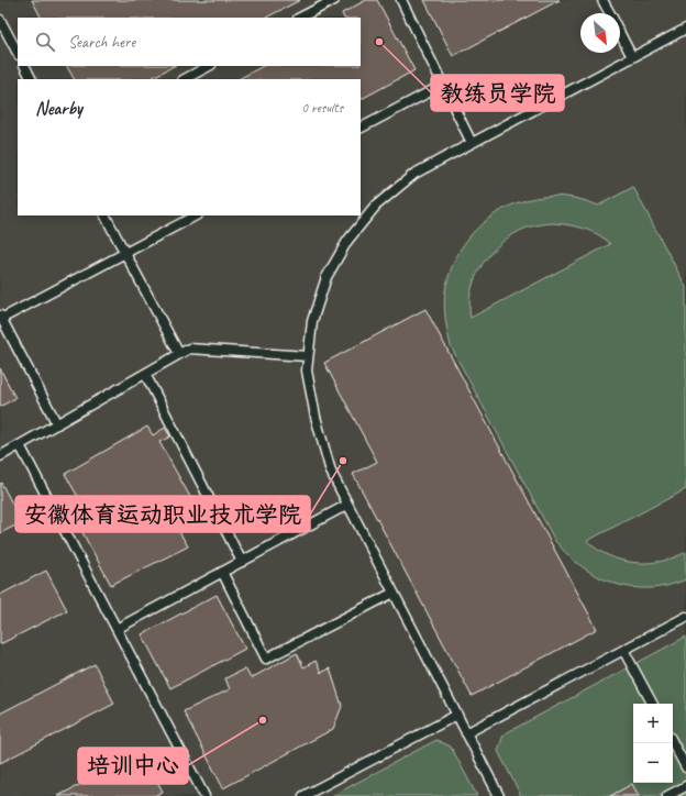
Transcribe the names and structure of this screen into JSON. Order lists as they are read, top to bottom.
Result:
{
  "places": ["教练员学院", "安徽体育运动职业技术学院", "培训中心"],
  "north": "bottom right",
  "page": {
    "search": "Search here",
    "heading": ["Nearby", "0 results"],
    "map_buttons": ["+", "−"]
  }
}
